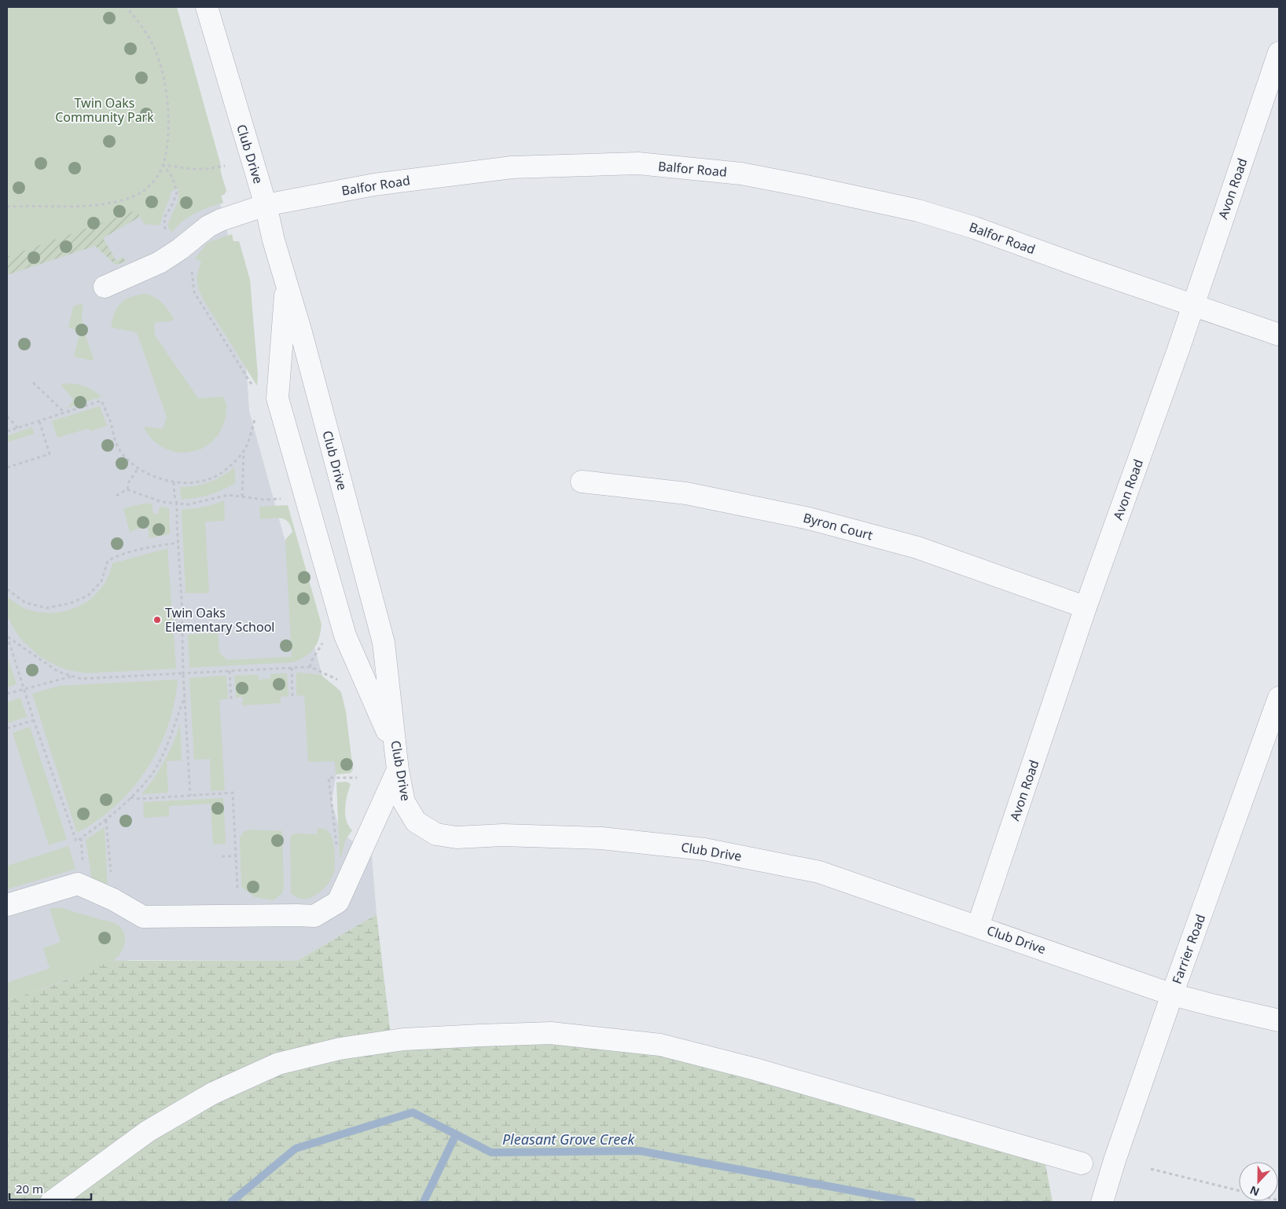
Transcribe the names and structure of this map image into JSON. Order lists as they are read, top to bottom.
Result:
{
  "streets": {
    "street": [
      "Club Drive",
      "Balfor Road",
      "Avon Road",
      "Byron Court",
      "Farrier Road"
    ]
  },
  "crossings": [
    ["Club Drive", "Balfor Road"],
    ["Club Drive", "Avon Road"],
    ["Club Drive", "Farrier Road"],
    ["Balfor Road", "Avon Road"],
    ["Avon Road", "Byron Court"]
  ],
  "water": ["Pleasant Grove Creek"],
  "parks": ["Twin Oaks Community Park"],
  "places": ["Twin Oaks Elementary School"],
  "scale_bar": "20 m",
  "north": "bottom"
}
